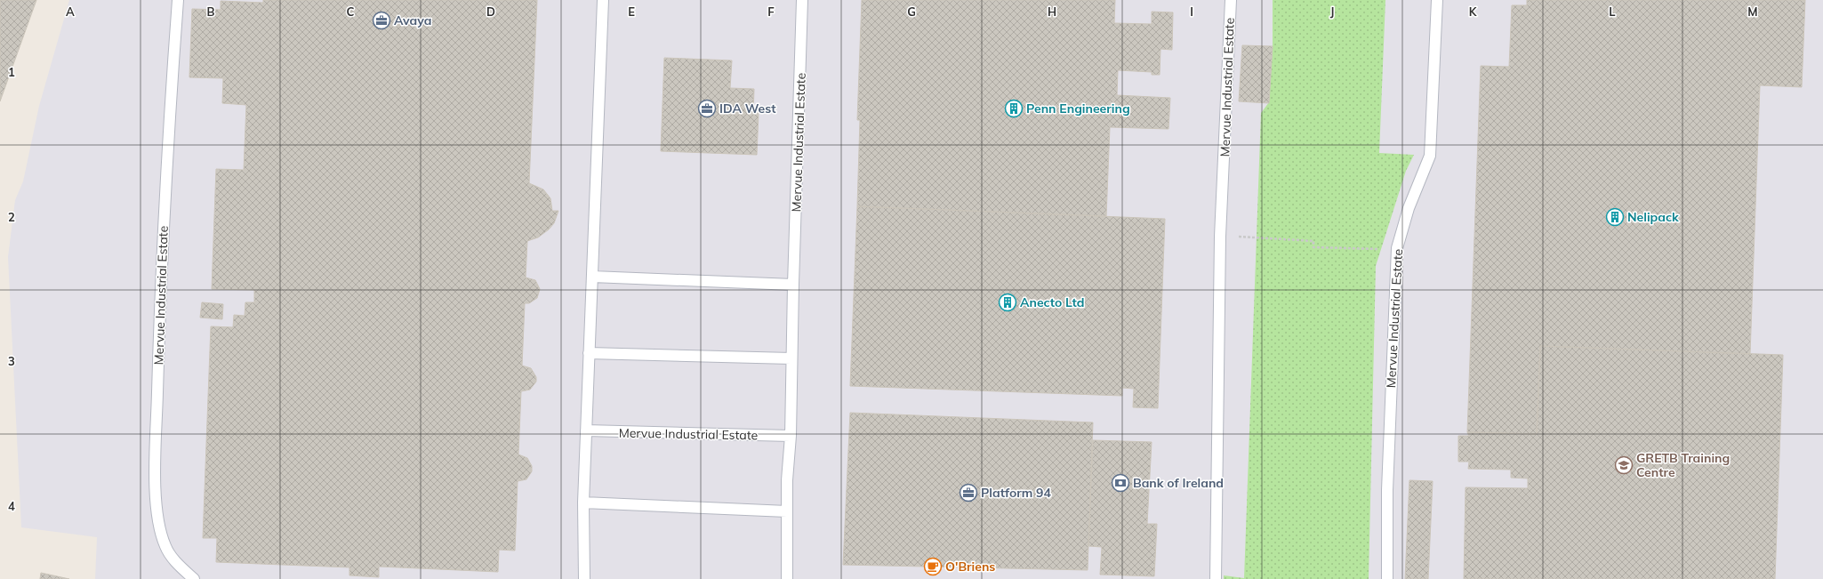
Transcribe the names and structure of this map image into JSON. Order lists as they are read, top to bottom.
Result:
{
  "streets": {
    "lane": ["Mervue Industrial Estate"]
  },
  "places": {
    "office": ["Avaya", "IDA West", "Platform 94"],
    "building": ["Penn Engineering", "Nelipack", "Anecto Ltd"],
    "school or university": ["GRETB Training Centre"],
    "bank": ["Bank of Ireland"],
    "cafe": ["O'Briens"]
  },
  "grid": {
    "columns": [
      "A",
      "B",
      "C",
      "D",
      "E",
      "F",
      "G",
      "H",
      "I",
      "J",
      "K",
      "L",
      "M"
    ],
    "rows": [
      "1",
      "2",
      "3",
      "4"
    ]
  }
}
